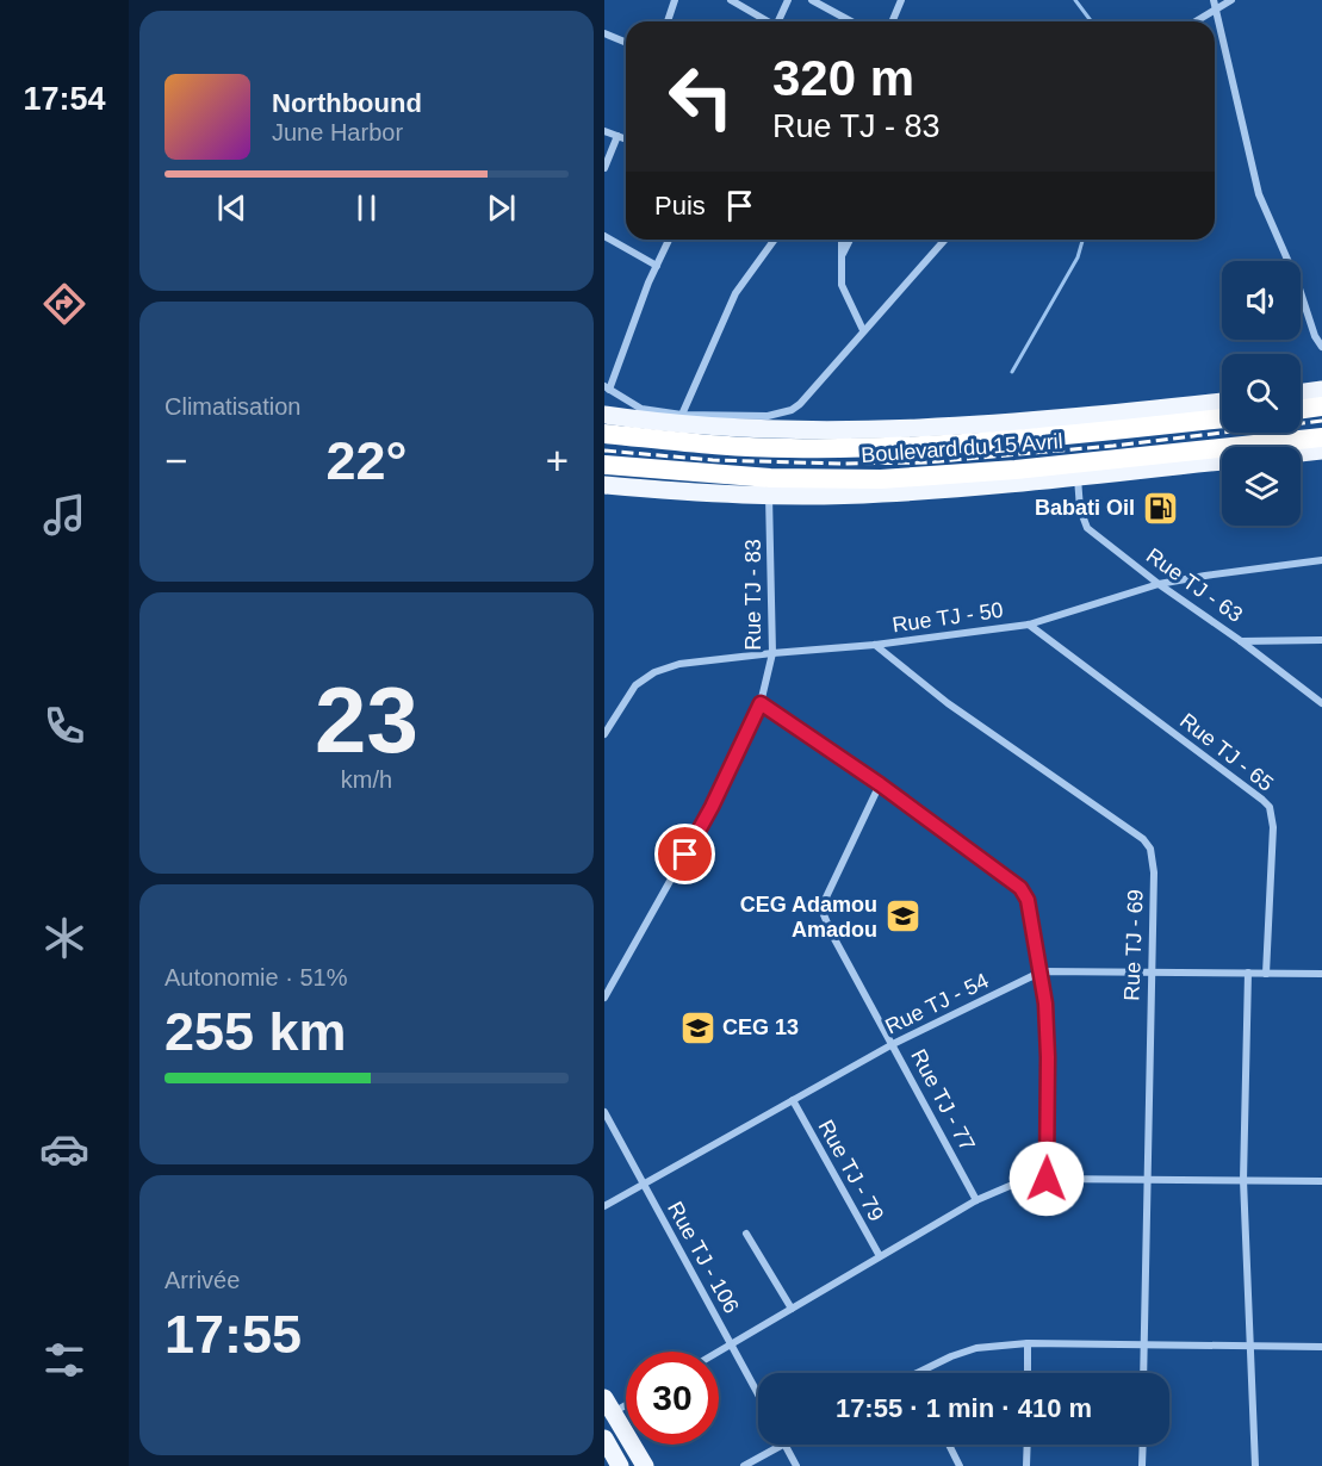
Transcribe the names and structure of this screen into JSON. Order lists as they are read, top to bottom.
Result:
{
  "streets": {
    "highway": ["Boulevard du 15 Avril"],
    "street": [
      "Rue TJ - 63",
      "Rue TJ - 83",
      "Rue TJ - 50",
      "Rue TJ - 65",
      "Rue TJ - 69",
      "Rue TJ - 54",
      "Rue TJ - 77",
      "Rue TJ - 79",
      "Rue TJ - 106"
    ]
  },
  "crossings": [
    ["Boulevard du 15 Avril", "Rue TJ - 63"],
    ["Boulevard du 15 Avril", "Rue TJ - 83"],
    ["Rue TJ - 63", "Rue TJ - 50"],
    ["Rue TJ - 83", "Rue TJ - 50"],
    ["Rue TJ - 50", "Rue TJ - 65"],
    ["Rue TJ - 50", "Rue TJ - 69"],
    ["Rue TJ - 65", "Rue TJ - 54"],
    ["Rue TJ - 69", "Rue TJ - 54"],
    ["Rue TJ - 54", "Rue TJ - 77"],
    ["Rue TJ - 54", "Rue TJ - 79"],
    ["Rue TJ - 54", "Rue TJ - 106"]
  ],
  "places": {
    "fuel station": ["Babati Oil"],
    "school or university": ["CEG Adamou Amadou", "CEG 13"]
  },
  "page": {
    "tabs": "17:54",
    "turn": ["320 m", "Rue TJ - 83"],
    "song": ["Northbound", "June Harbor"],
    "then": "Puis",
    "tile": [
      "Climatisation",
      ["23", "km/h"],
      ["Autonomie · 51%", "255 km"],
      ["Arrivée", "17:55"]
    ],
    "heat": ["−", "22°", "+"],
    "limit": "30",
    "trip": "17:55 · 1 min · 410 m"
  }
}
